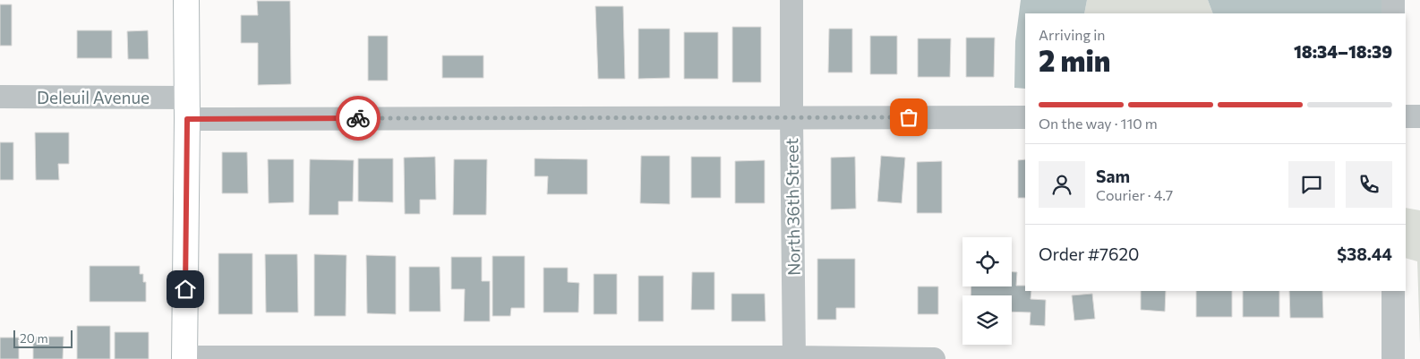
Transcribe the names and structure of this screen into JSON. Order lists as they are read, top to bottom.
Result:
{
  "streets": {
    "street": ["Deleuil Avenue", "North 36th Street"]
  },
  "crossings": [
    ["Deleuil Avenue", "North 36th Street"]
  ],
  "scale_bar": "20 m",
  "page": {
    "heading": ["2 min", "Arriving in", "18:34–18:39"],
    "panel": [
      "Sam",
      "Courier · 4.7",
      "Order #7620",
      "$38.44"
    ],
    "bar": "On the way · 110 m",
    "scale": "20 m"
  }
}
